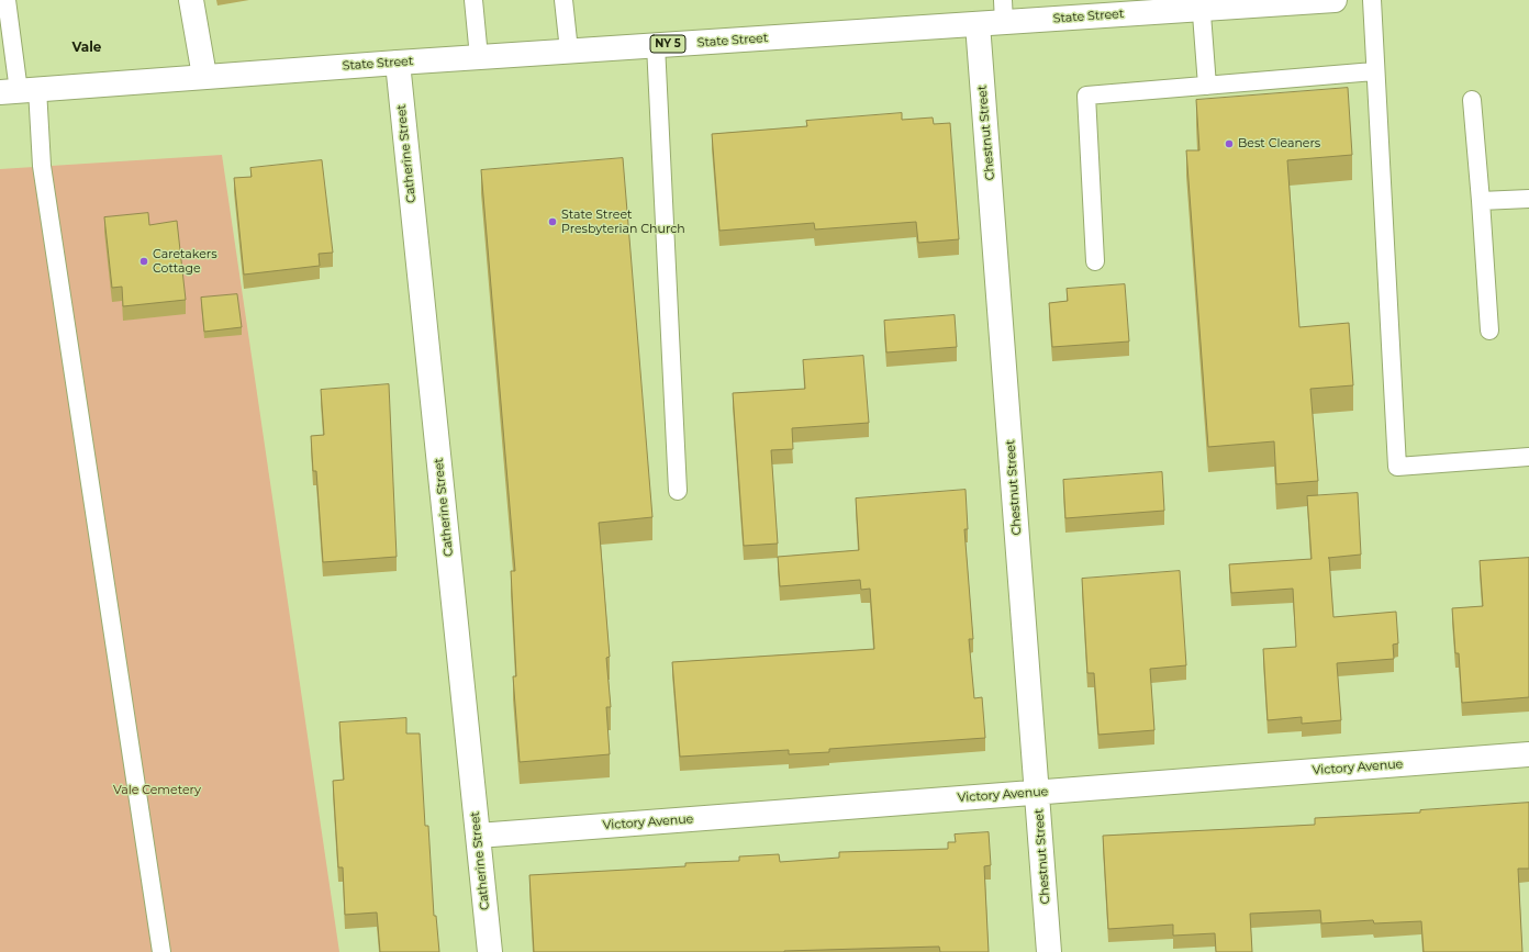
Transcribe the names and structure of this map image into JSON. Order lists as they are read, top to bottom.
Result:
{
  "streets": {
    "street": [
      "State Street",
      "NY 5",
      "Chestnut Street",
      "Catherine Street",
      "Victory Avenue"
    ]
  },
  "crossings": [
    ["State Street", "Chestnut Street"],
    ["State Street", "Catherine Street"],
    ["Chestnut Street", "Victory Avenue"],
    ["Catherine Street", "Victory Avenue"]
  ],
  "districts": ["Vale"],
  "parks": ["Vale Cemetery"],
  "places": ["Best Cleaners", "State Street Presbyterian Church", "Caretakers Cottage"]
}
